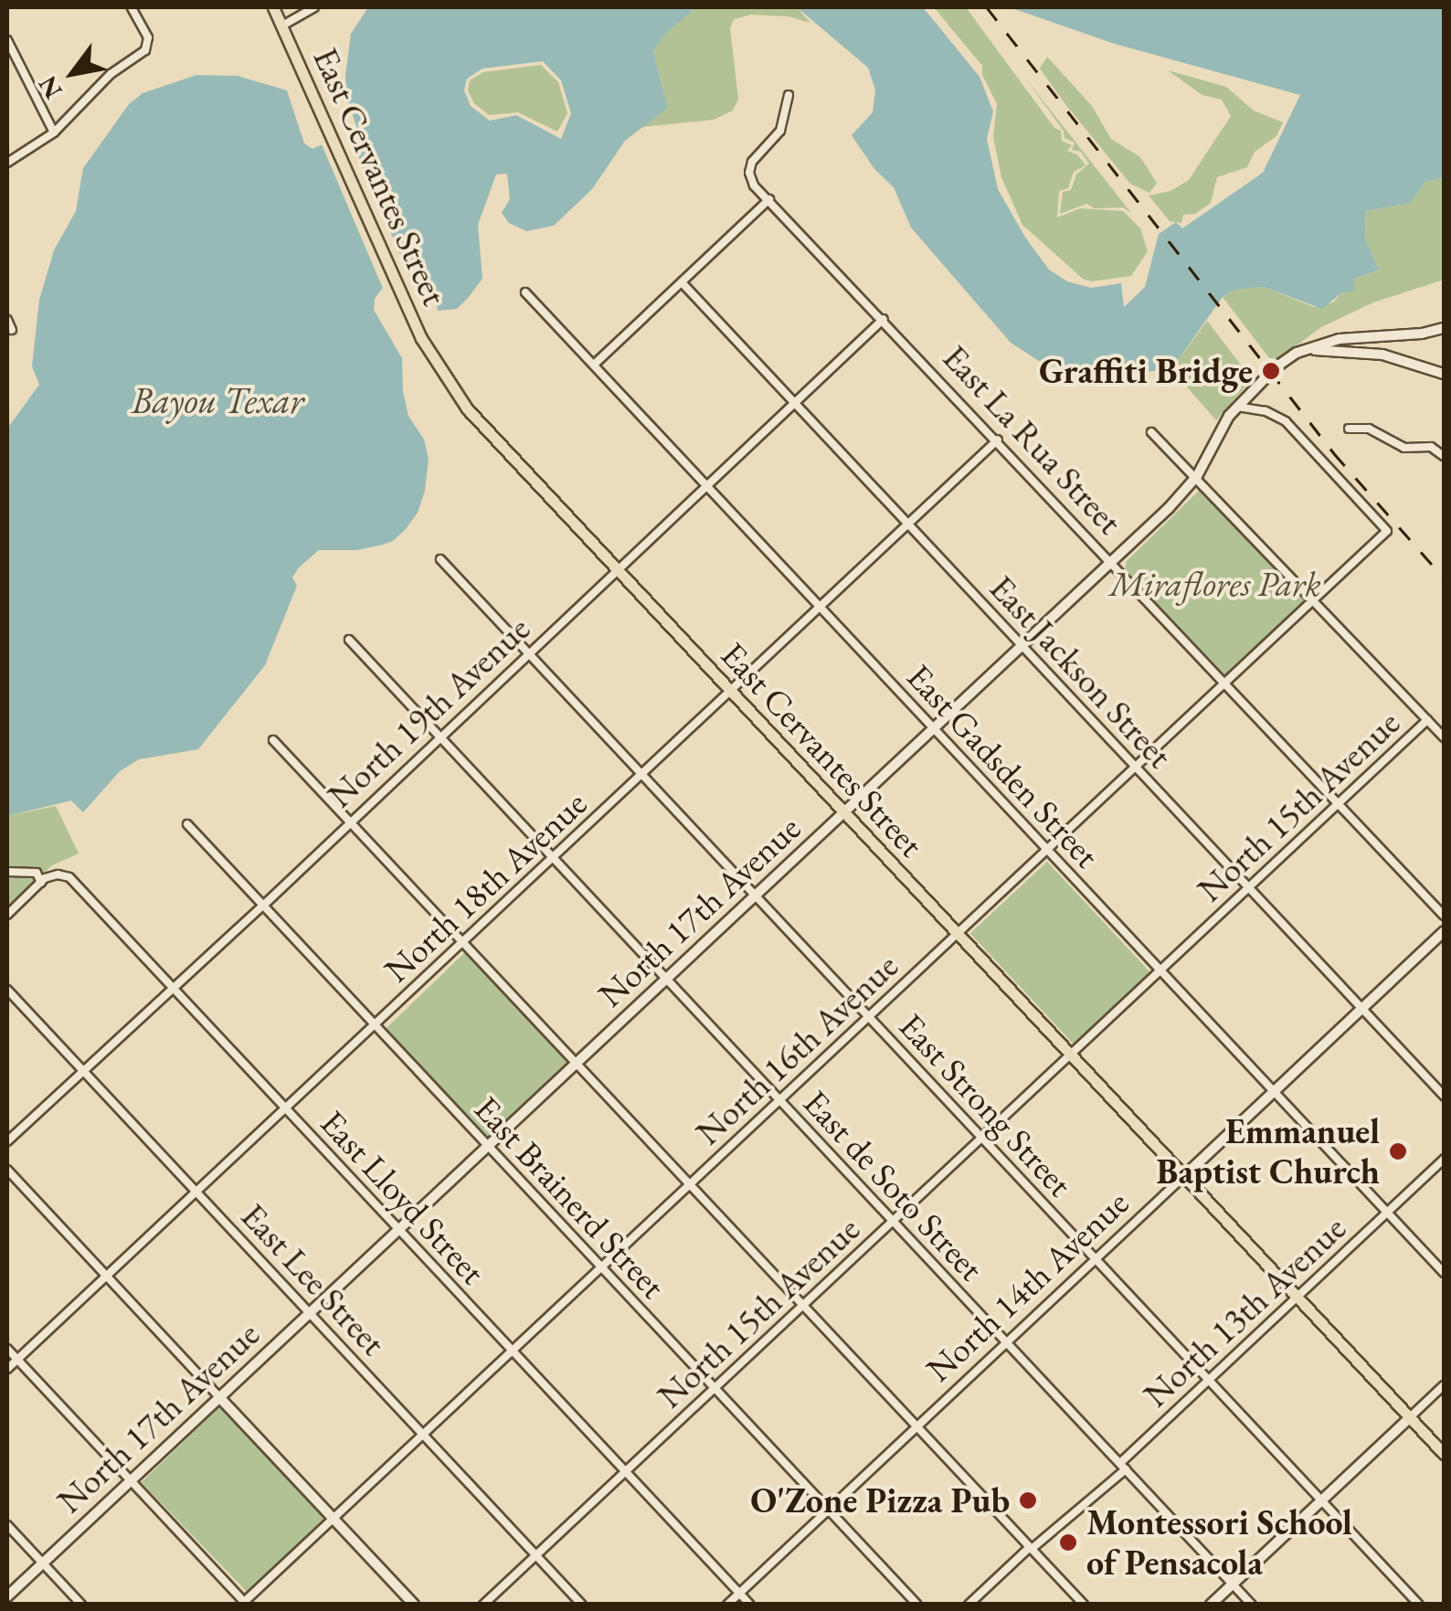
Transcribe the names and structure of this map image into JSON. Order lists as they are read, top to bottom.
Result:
{
  "streets": {
    "main road": ["East Cervantes Street"],
    "street": [
      "East La Rua Street",
      "East Jackson Street",
      "North 19th Avenue",
      "East Gadsden Street",
      "North 15th Avenue",
      "North 18th Avenue",
      "North 17th Avenue",
      "North 16th Avenue",
      "East Strong Street",
      "East de Soto Street",
      "East Lloyd Street",
      "East Brainerd Street",
      "East Lee Street",
      "North 14th Avenue",
      "North 13th Avenue"
    ]
  },
  "crossings": [
    ["East Cervantes Street", "North 19th Avenue"],
    ["East Cervantes Street", "North 15th Avenue"],
    ["East Cervantes Street", "North 18th Avenue"],
    ["East Cervantes Street", "North 17th Avenue"],
    ["East Cervantes Street", "North 16th Avenue"],
    ["East Cervantes Street", "North 14th Avenue"],
    ["East Cervantes Street", "North 13th Avenue"],
    ["East La Rua Street", "North 19th Avenue"],
    ["East La Rua Street", "North 15th Avenue"],
    ["East La Rua Street", "North 18th Avenue"],
    ["East La Rua Street", "North 17th Avenue"],
    ["East La Rua Street", "North 16th Avenue"],
    ["East Jackson Street", "North 19th Avenue"],
    ["East Jackson Street", "North 15th Avenue"],
    ["East Jackson Street", "North 18th Avenue"],
    ["East Jackson Street", "North 17th Avenue"],
    ["East Jackson Street", "North 16th Avenue"],
    ["East Jackson Street", "North 14th Avenue"],
    ["North 19th Avenue", "East Gadsden Street"],
    ["North 19th Avenue", "East Strong Street"],
    ["North 19th Avenue", "East de Soto Street"],
    ["North 19th Avenue", "East Lloyd Street"],
    ["North 19th Avenue", "East Brainerd Street"],
    ["North 19th Avenue", "East Lee Street"],
    ["East Gadsden Street", "North 15th Avenue"],
    ["East Gadsden Street", "North 18th Avenue"],
    ["East Gadsden Street", "North 17th Avenue"],
    ["East Gadsden Street", "North 16th Avenue"],
    ["East Gadsden Street", "North 14th Avenue"],
    ["East Gadsden Street", "North 13th Avenue"],
    ["North 15th Avenue", "East Strong Street"],
    ["North 15th Avenue", "East de Soto Street"],
    ["North 15th Avenue", "East Lloyd Street"],
    ["North 15th Avenue", "East Brainerd Street"],
    ["North 15th Avenue", "East Lee Street"],
    ["North 18th Avenue", "East Strong Street"],
    ["North 18th Avenue", "East de Soto Street"],
    ["North 18th Avenue", "East Lloyd Street"],
    ["North 18th Avenue", "East Brainerd Street"],
    ["North 18th Avenue", "East Lee Street"],
    ["North 17th Avenue", "North 16th Avenue"],
    ["North 17th Avenue", "East Strong Street"],
    ["North 17th Avenue", "East de Soto Street"],
    ["North 17th Avenue", "East Lloyd Street"],
    ["North 17th Avenue", "East Brainerd Street"],
    ["North 17th Avenue", "East Lee Street"],
    ["North 16th Avenue", "East Strong Street"],
    ["North 16th Avenue", "East de Soto Street"],
    ["North 16th Avenue", "East Lloyd Street"],
    ["North 16th Avenue", "East Brainerd Street"],
    ["North 16th Avenue", "East Lee Street"],
    ["East Strong Street", "North 14th Avenue"],
    ["East Strong Street", "North 13th Avenue"],
    ["East de Soto Street", "North 14th Avenue"],
    ["East de Soto Street", "North 13th Avenue"],
    ["East Lloyd Street", "North 14th Avenue"],
    ["East Brainerd Street", "North 14th Avenue"]
  ],
  "water": ["Bayou Texar"],
  "parks": ["Miraflores Park"],
  "places": [
    "Graffiti Bridge",
    "Emmanuel Baptist Church",
    "O'Zone Pizza Pub",
    "Montessori School of Pensacola"
  ],
  "north": "bottom left"
}
